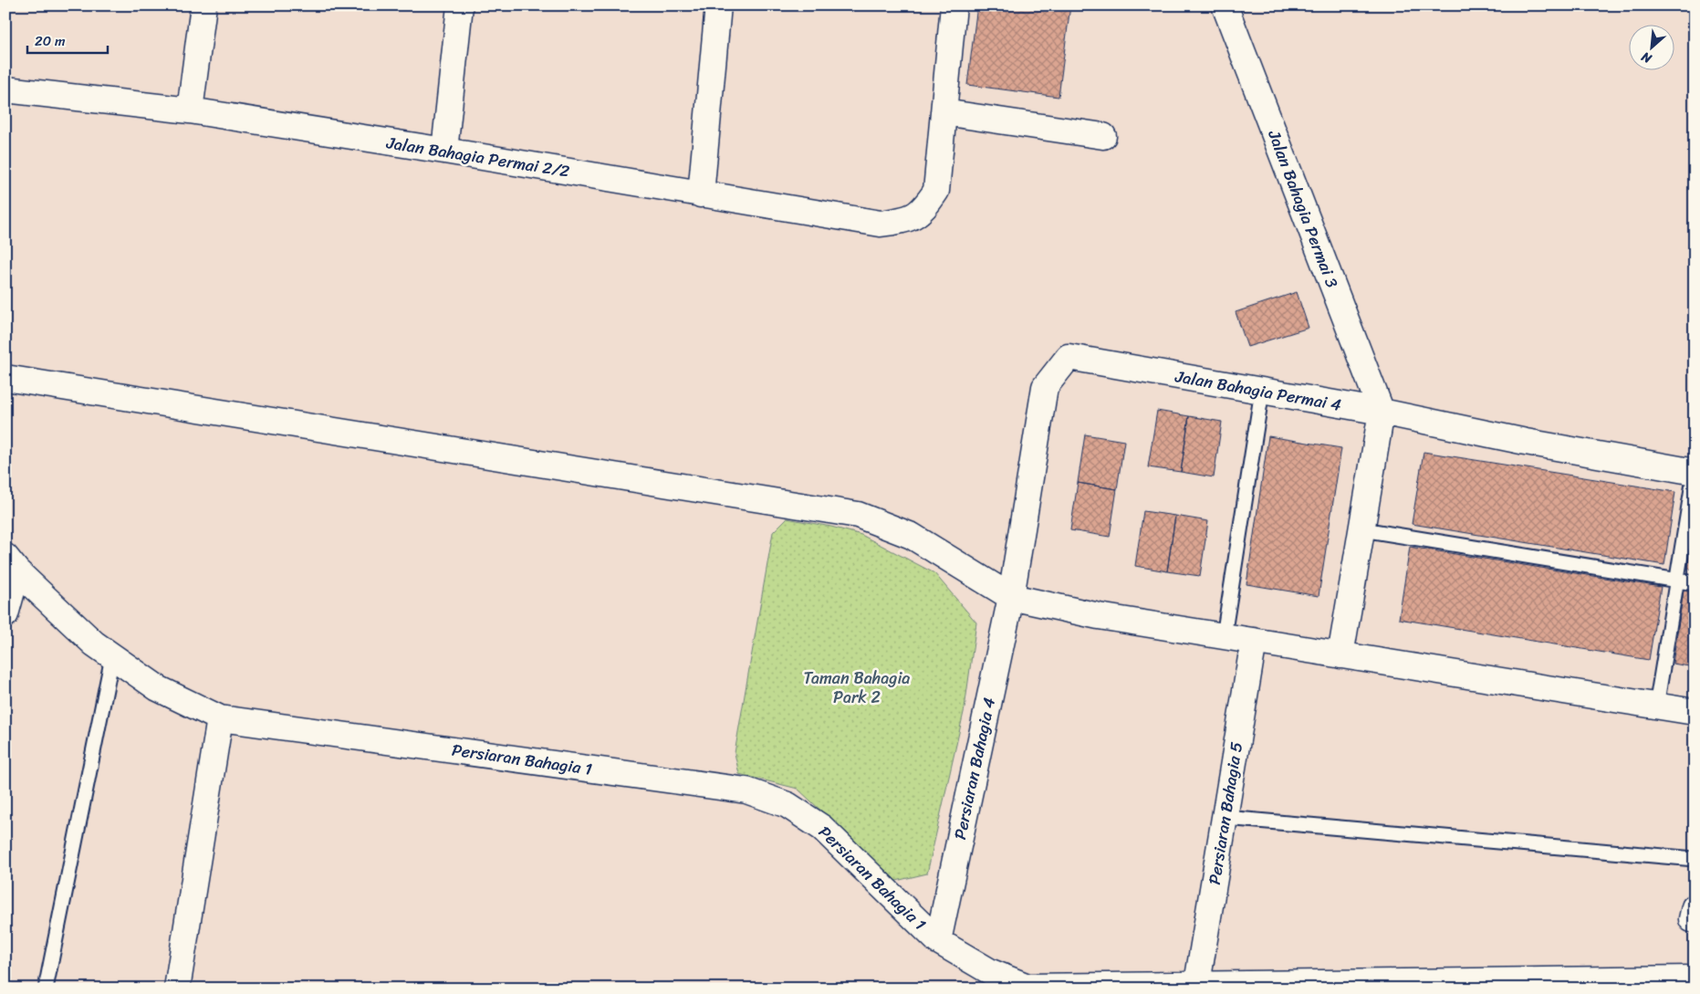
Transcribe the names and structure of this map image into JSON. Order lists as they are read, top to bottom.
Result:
{
  "streets": {
    "street": [
      "Jalan Bahagia Permai 2/2",
      "Jalan Bahagia Permai 3",
      "Jalan Bahagia Permai 4",
      "Persiaran Bahagia 1",
      "Persiaran Bahagia 4",
      "Persiaran Bahagia 5"
    ]
  },
  "crossings": [
    ["Jalan Bahagia Permai 3", "Jalan Bahagia Permai 4"],
    ["Jalan Bahagia Permai 4", "Persiaran Bahagia 4"],
    ["Persiaran Bahagia 1", "Persiaran Bahagia 4"]
  ],
  "parks": ["Taman Bahagia Park 2"],
  "scale_bar": "20 m",
  "north": "bottom left"
}
